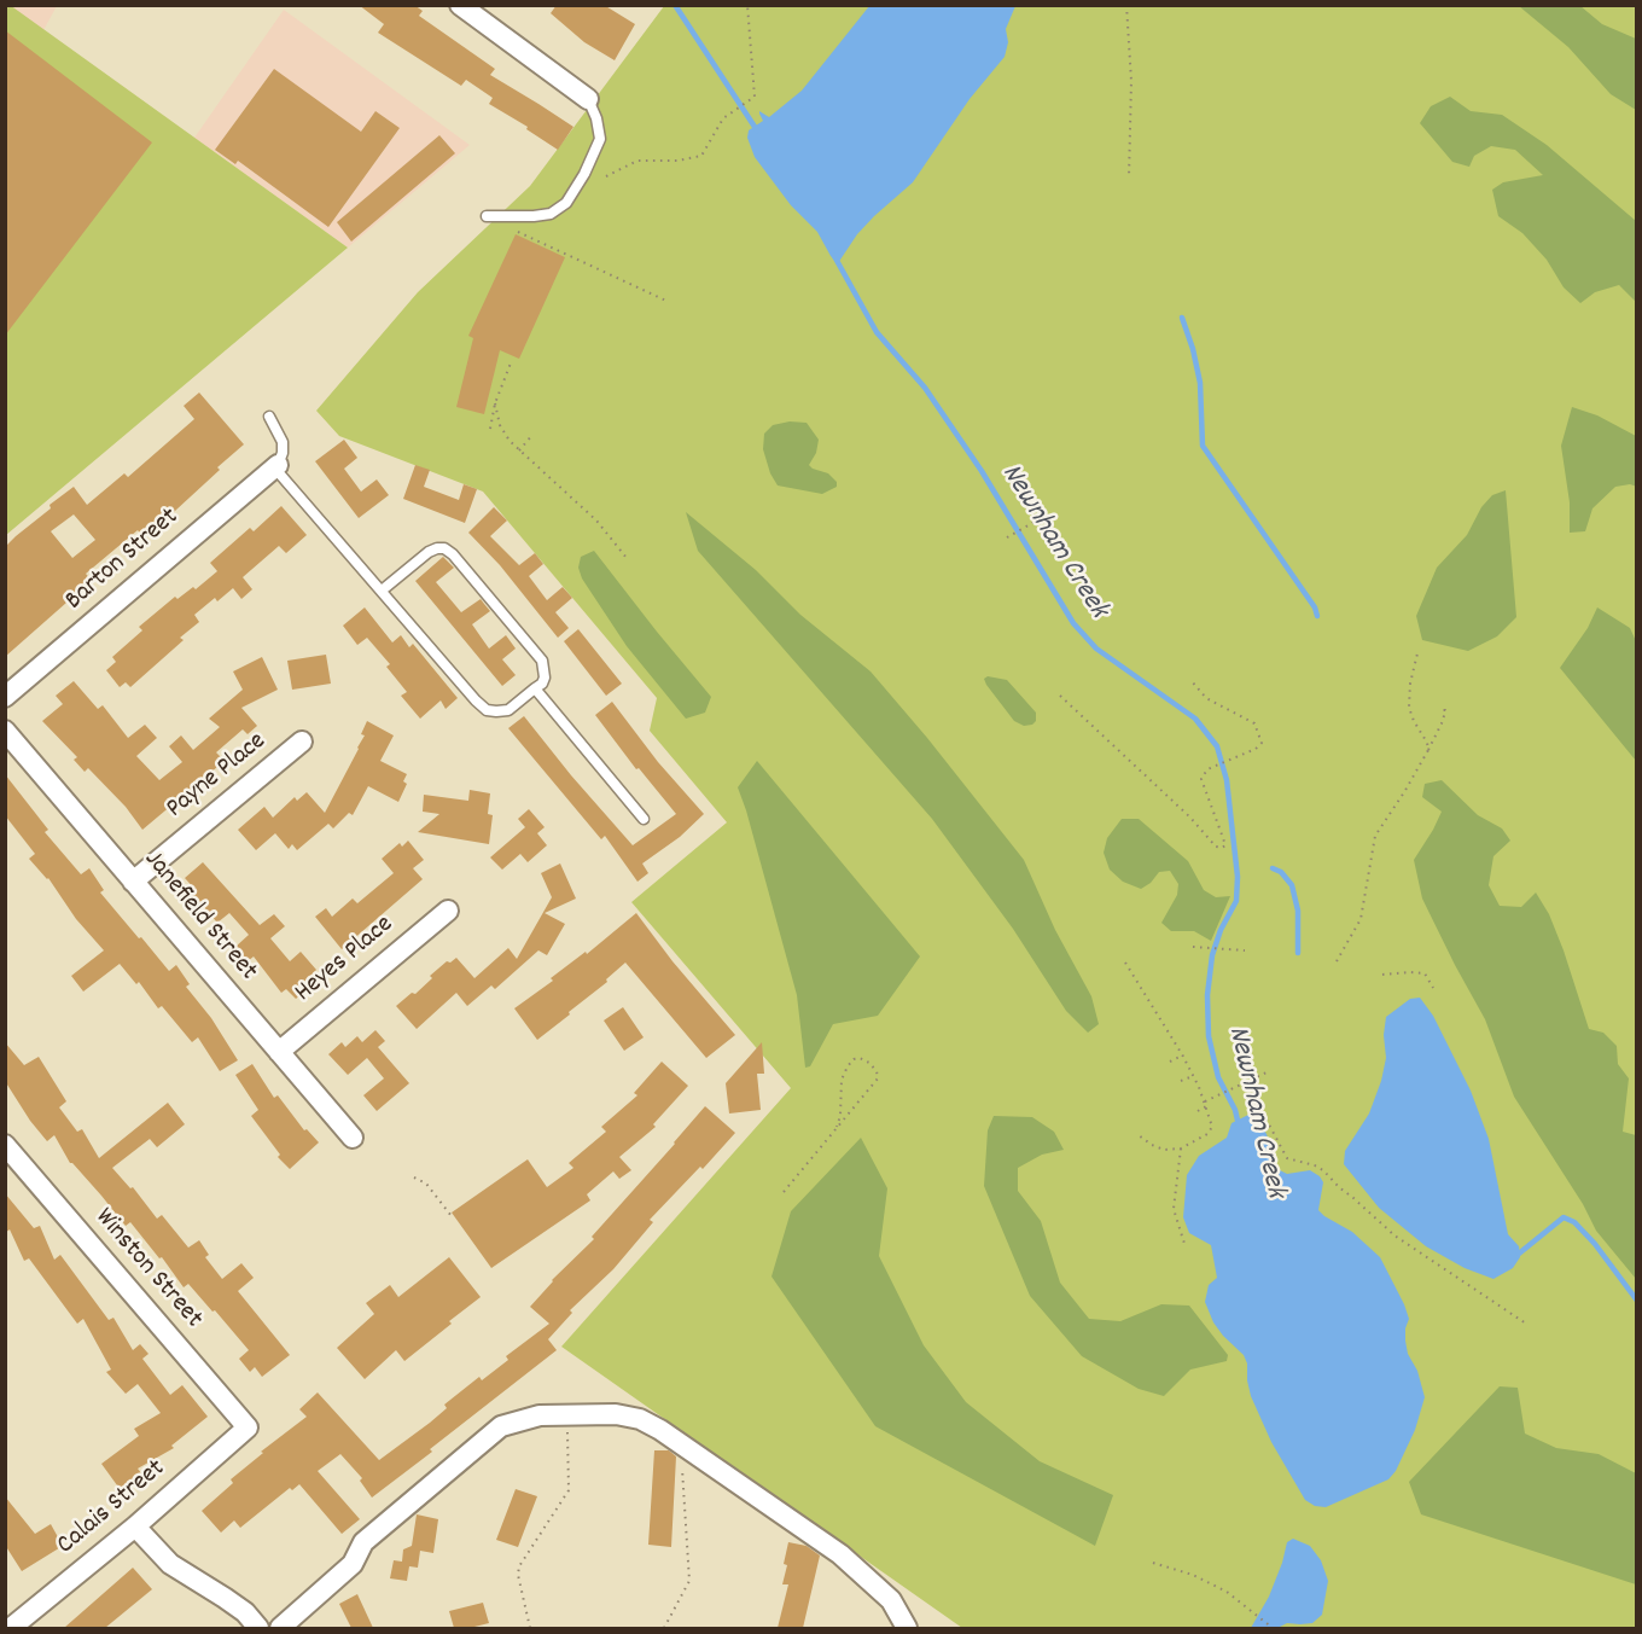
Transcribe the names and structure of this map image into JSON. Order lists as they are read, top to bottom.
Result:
{
  "streets": {
    "street": [
      "Barton Street",
      "Payne Place",
      "Janefield Street",
      "Heyes Place",
      "Winston Street",
      "Calais Street"
    ]
  },
  "crossings": [
    ["Payne Place", "Janefield Street"],
    ["Janefield Street", "Heyes Place"],
    ["Winston Street", "Calais Street"]
  ],
  "water": ["Newnham Creek"]
}
